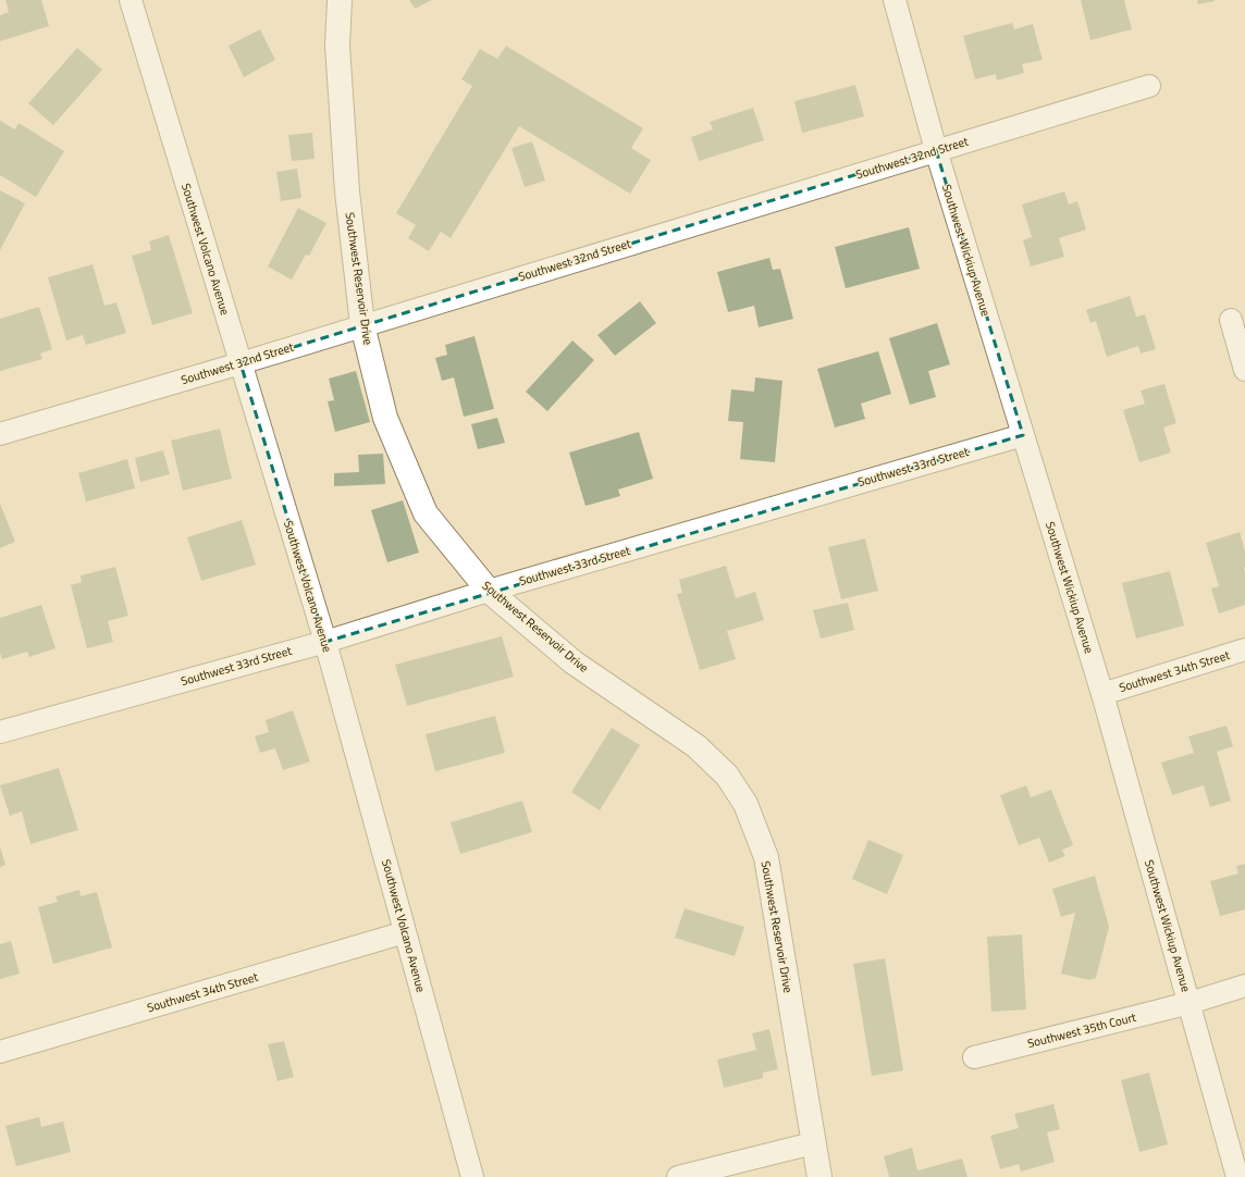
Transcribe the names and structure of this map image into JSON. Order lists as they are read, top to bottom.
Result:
{
  "streets": {
    "street": [
      "Southwest 32nd Street",
      "Southwest Volcano Avenue",
      "Southwest Wickiup Avenue",
      "Southwest Reservoir Drive",
      "Southwest 33rd Street",
      "Southwest 34th Street",
      "Southwest 35th Court"
    ]
  },
  "crossings": [
    ["Southwest 32nd Street", "Southwest Volcano Avenue"],
    ["Southwest 32nd Street", "Southwest Wickiup Avenue"],
    ["Southwest 32nd Street", "Southwest Reservoir Drive"],
    ["Southwest Volcano Avenue", "Southwest 33rd Street"],
    ["Southwest Volcano Avenue", "Southwest 34th Street"],
    ["Southwest Wickiup Avenue", "Southwest 33rd Street"],
    ["Southwest Wickiup Avenue", "Southwest 34th Street"],
    ["Southwest Wickiup Avenue", "Southwest 35th Court"],
    ["Southwest Reservoir Drive", "Southwest 33rd Street"]
  ]
}
